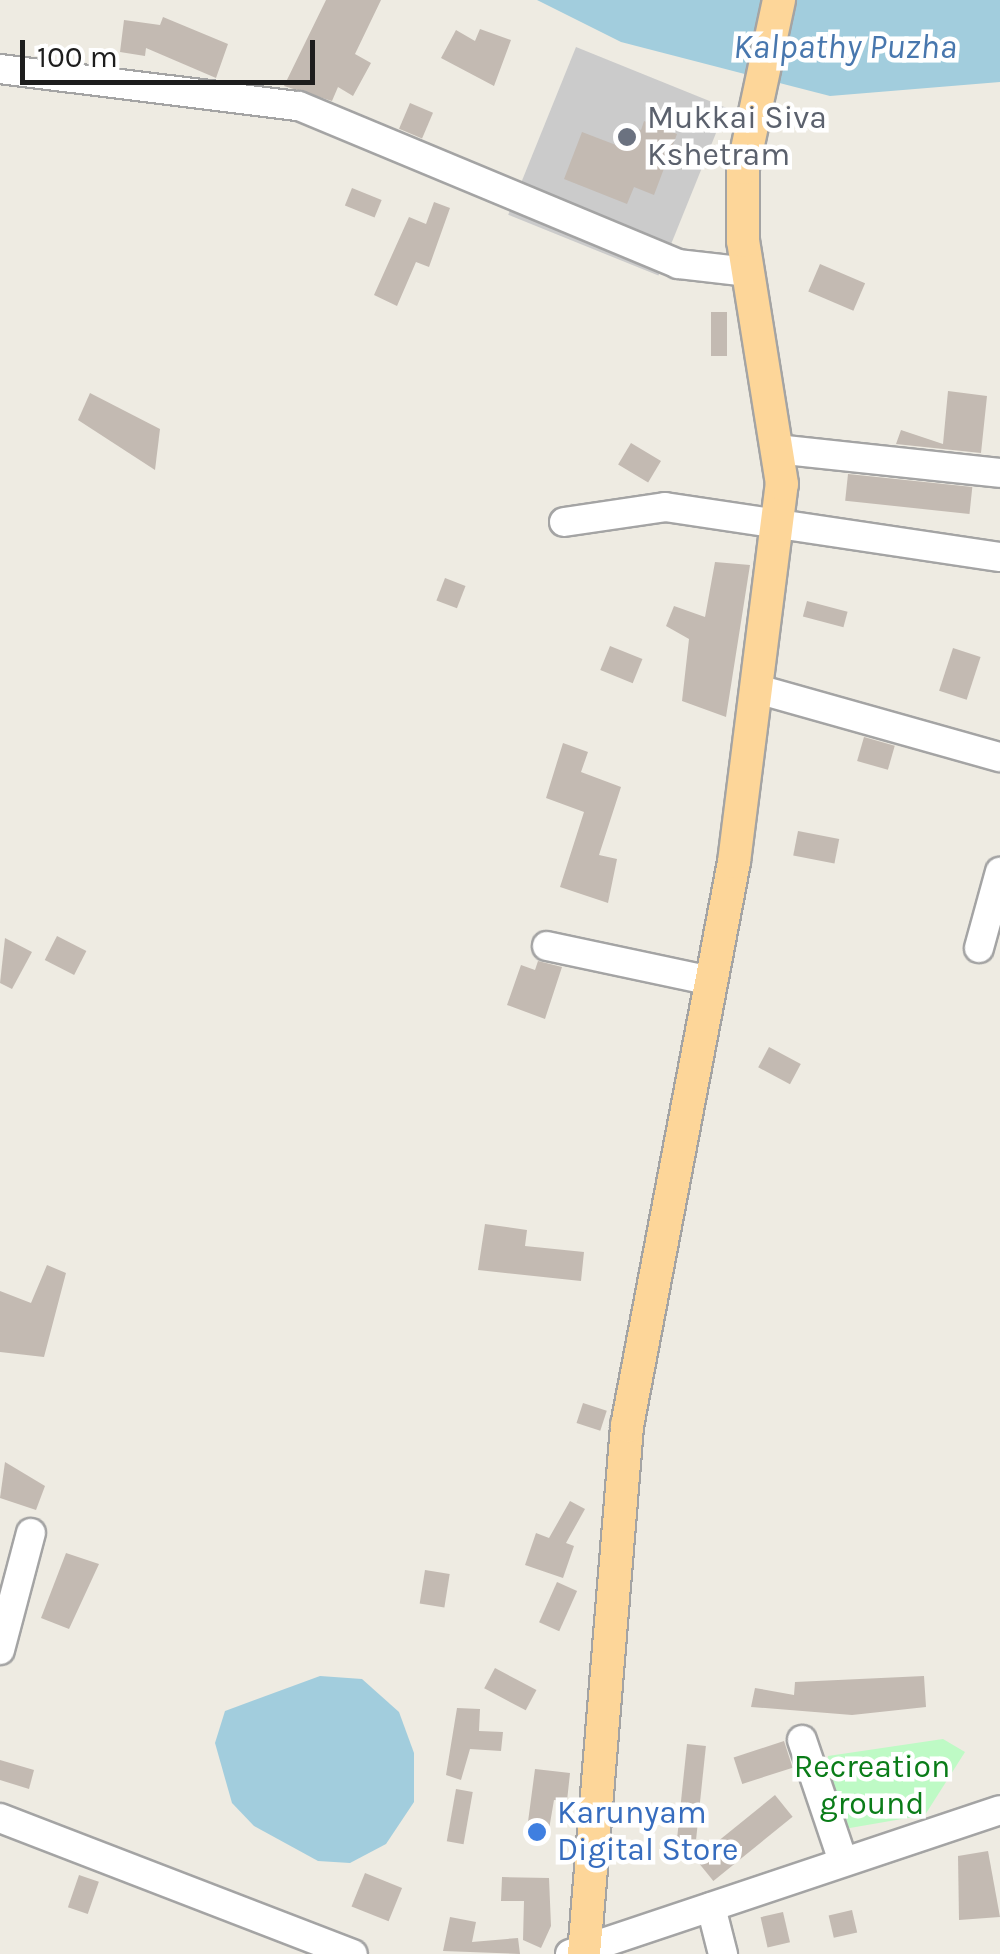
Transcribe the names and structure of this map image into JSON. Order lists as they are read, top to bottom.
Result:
{
  "water": ["Kalpathy Puzha"],
  "parks": ["Recreation ground"],
  "places": ["Mukkai Siva Kshetram", "Karunyam Digital Store"],
  "scale_bar": "100 m"
}
